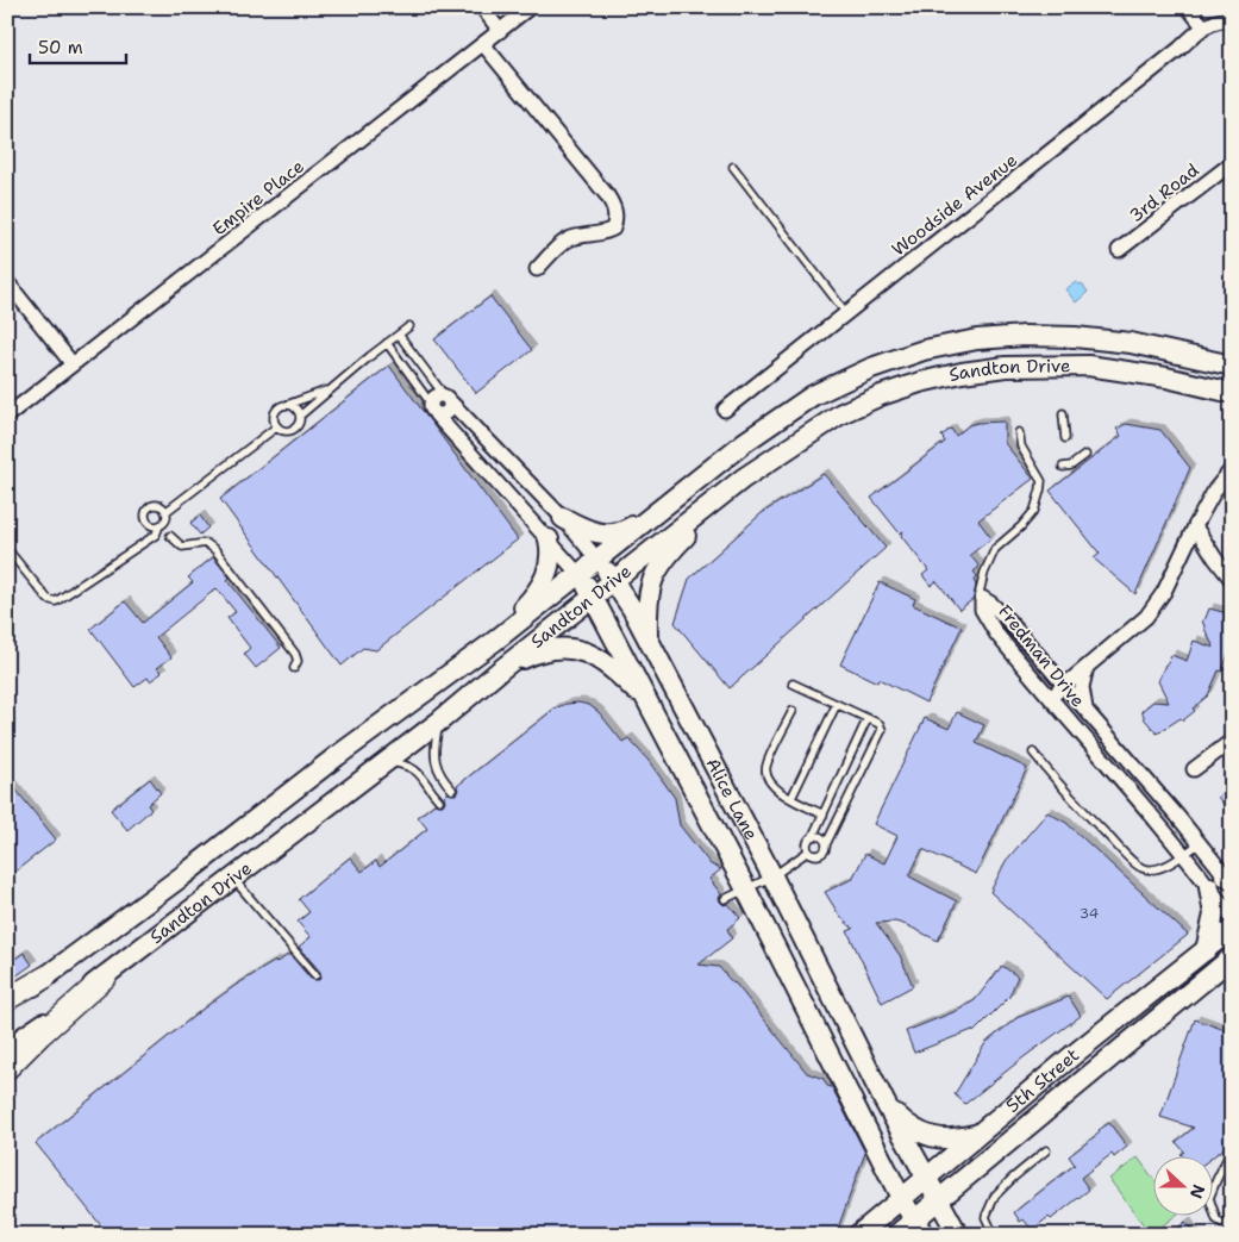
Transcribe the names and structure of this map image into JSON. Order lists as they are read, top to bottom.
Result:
{
  "streets": {
    "main road": ["Sandton Drive", "Alice Lane", "5th Street"],
    "street": [
      "3rd Road",
      "Empire Place",
      "Woodside Avenue",
      "Fredman Drive"
    ]
  },
  "crossings": [
    ["Sandton Drive", "Alice Lane"],
    ["Alice Lane", "5th Street"]
  ],
  "house_numbers": ["34"],
  "scale_bar": "50 m",
  "north": "right"
}
